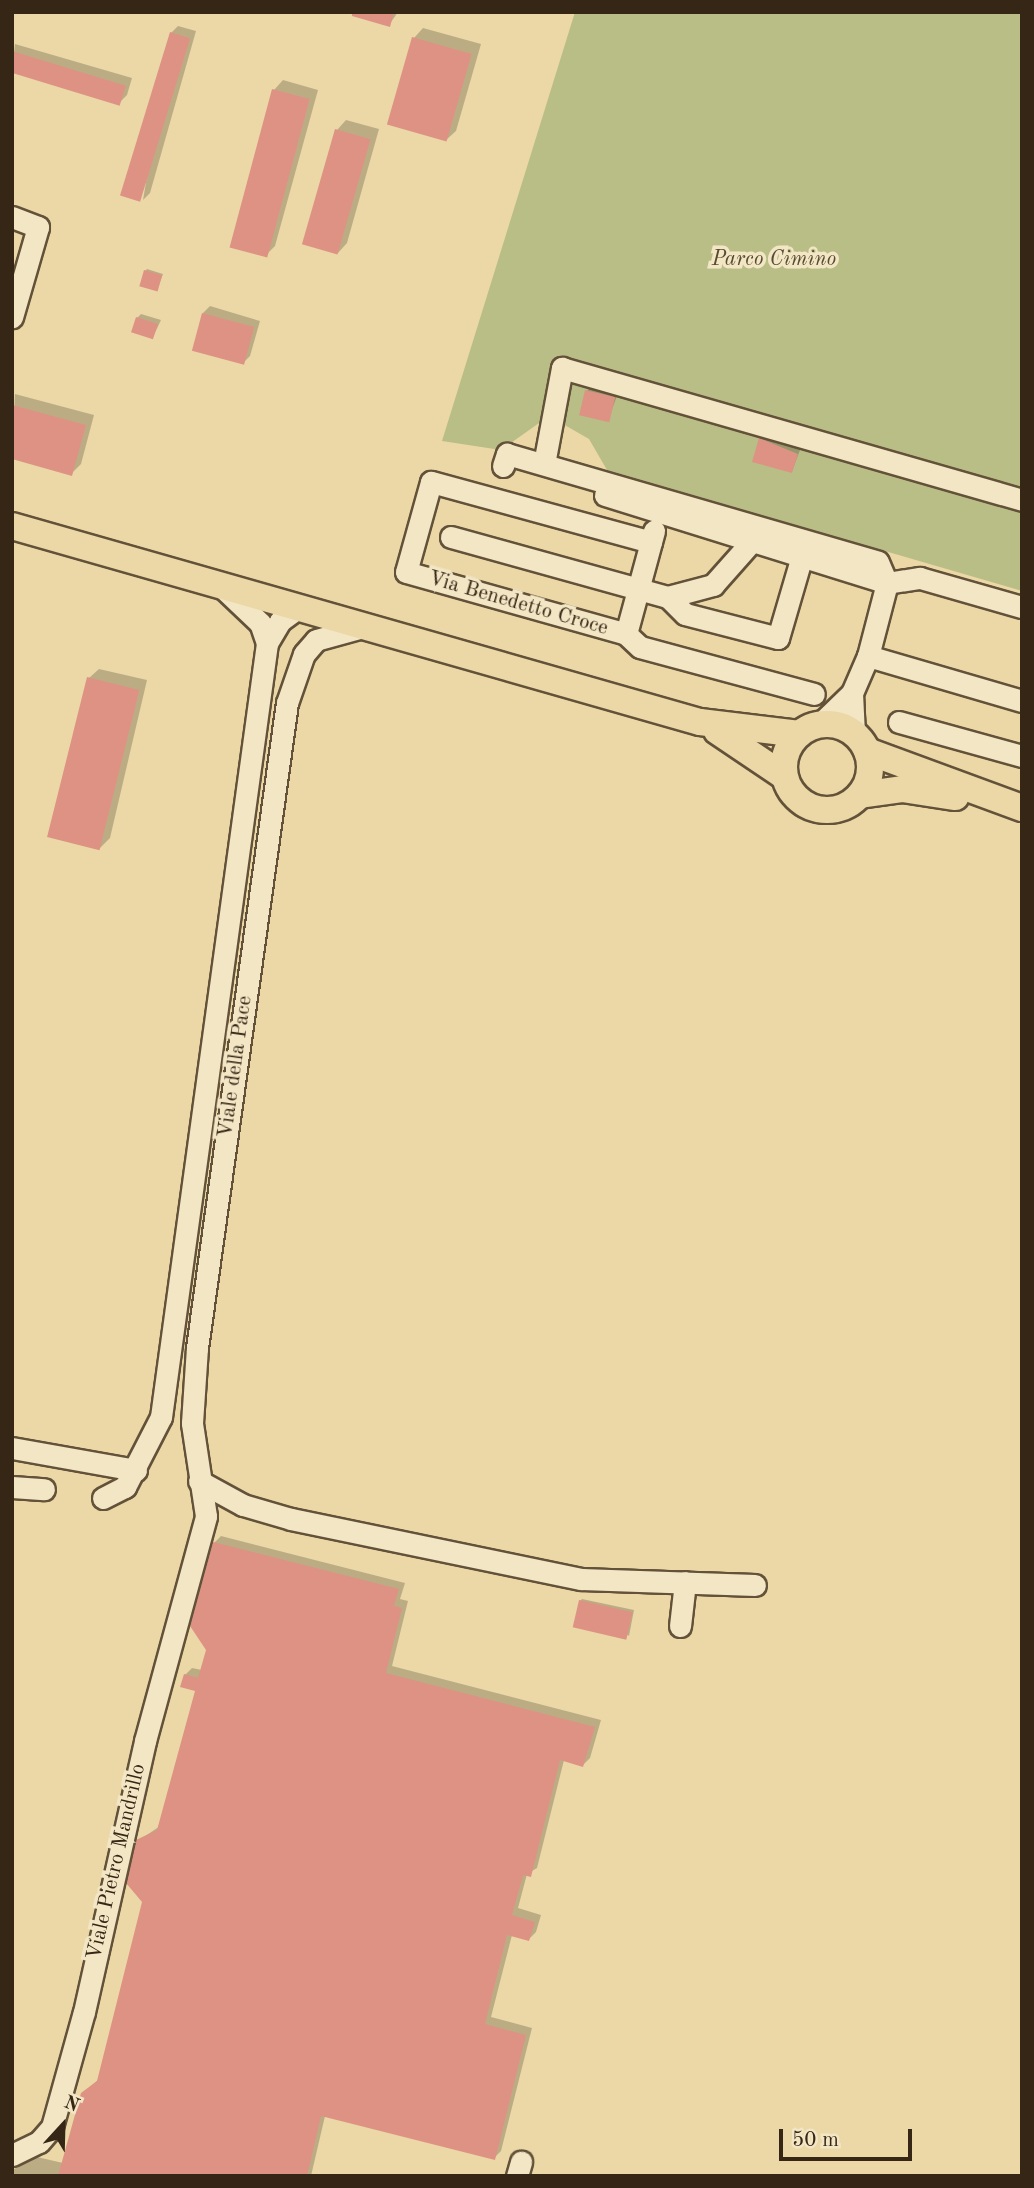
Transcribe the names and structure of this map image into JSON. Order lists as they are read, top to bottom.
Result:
{
  "streets": {
    "street": ["Via Benedetto Croce", "Viale della Pace", "Viale Pietro Mandrillo"]
  },
  "crossings": [
    ["Viale della Pace", "Viale Pietro Mandrillo"]
  ],
  "parks": ["Parco Cimino"],
  "scale_bar": "50 m",
  "north": "top"
}
